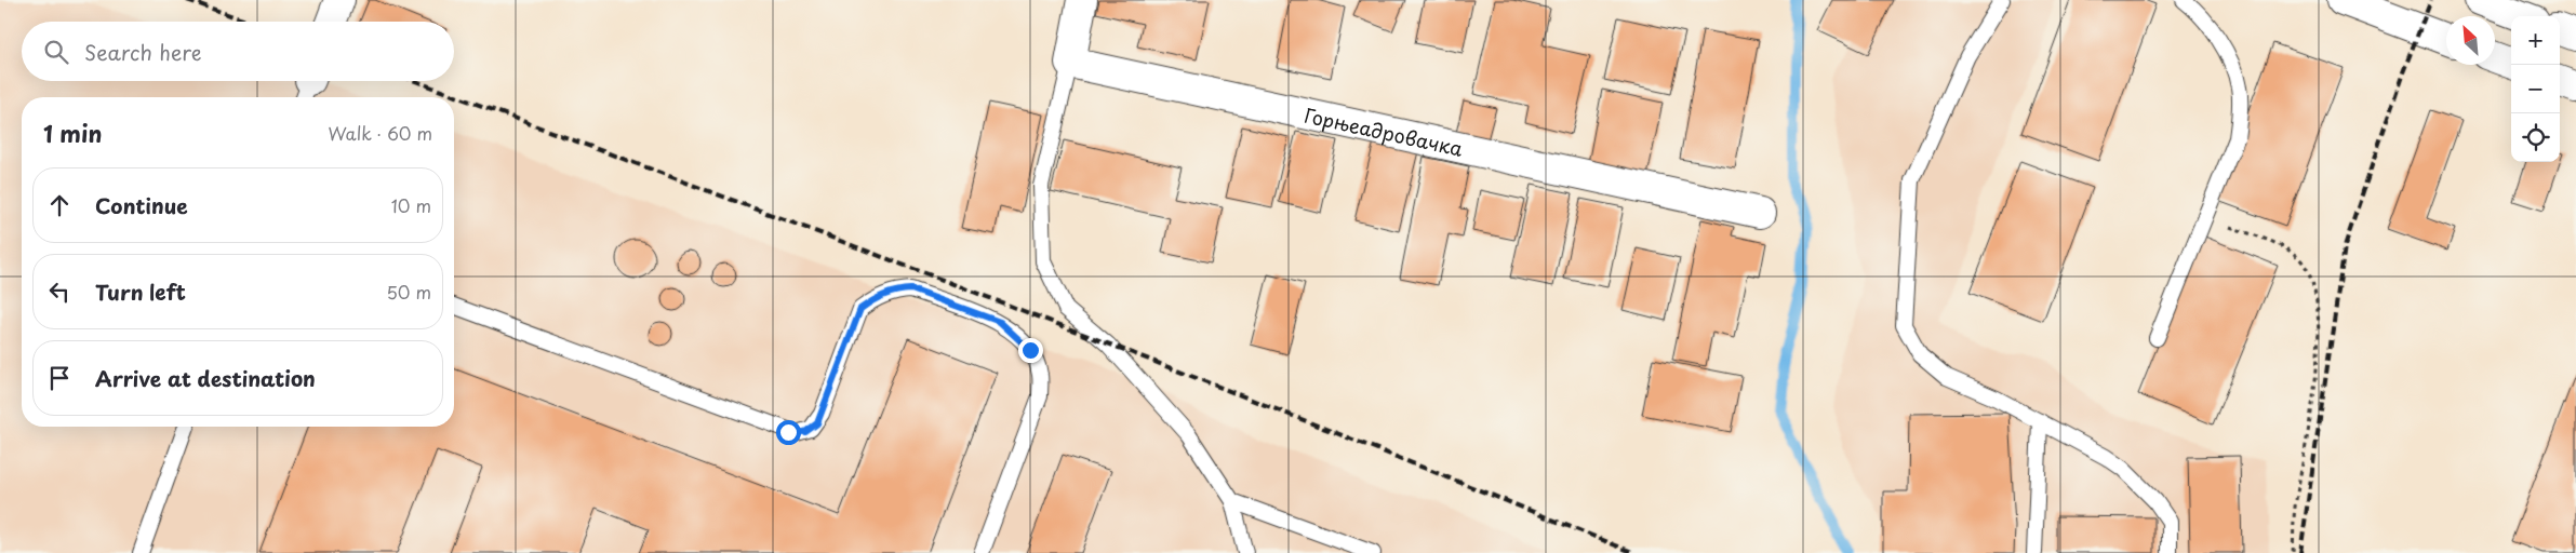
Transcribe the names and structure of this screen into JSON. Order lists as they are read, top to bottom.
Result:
{
  "streets": {
    "street": ["Горњеадровачка"]
  },
  "north": "top left",
  "page": {
    "map_buttons": ["+", "−"],
    "search": "Search here",
    "heading": ["1 min", "Walk · 60 m"],
    "list": [
      ["Continue", "10 m"],
      ["Turn left", "50 m"],
      "Arrive at destination"
    ]
  }
}
